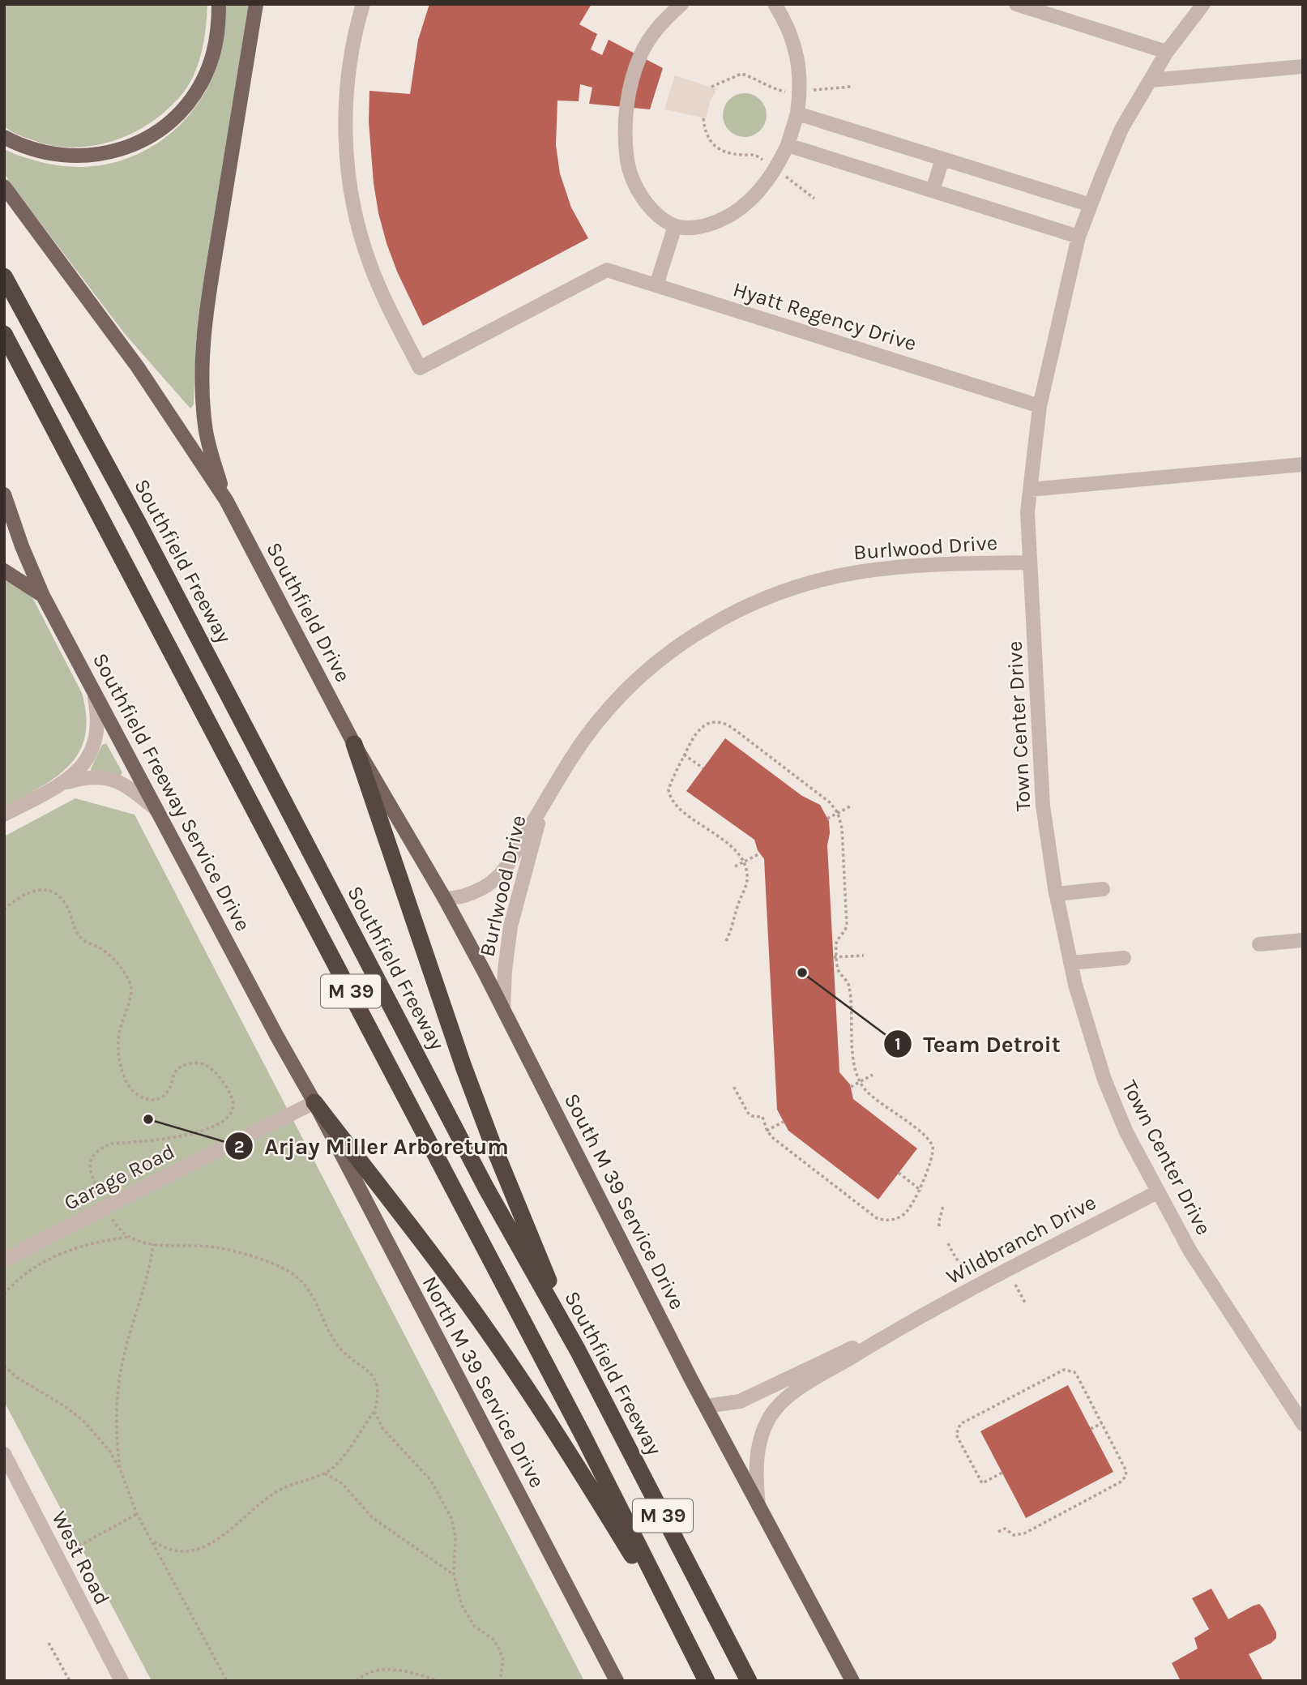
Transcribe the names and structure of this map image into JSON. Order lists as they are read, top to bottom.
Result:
{
  "streets": {
    "highway": ["Southfield Freeway", "M 39"],
    "main road": [
      "Southfield Drive",
      "Southfield Freeway Service Drive",
      "South M 39 Service Drive",
      "North M 39 Service Drive"
    ],
    "street": [
      "Hyatt Regency Drive",
      "Burlwood Drive",
      "Town Center Drive",
      "Garage Road",
      "Wildbranch Drive",
      "West Road"
    ]
  },
  "crossings": [
    ["Hyatt Regency Drive", "Town Center Drive"],
    ["Burlwood Drive", "Town Center Drive"],
    ["Burlwood Drive", "South M 39 Service Drive"],
    ["Southfield Drive", "South M 39 Service Drive"],
    ["Town Center Drive", "Wildbranch Drive"],
    ["Southfield Freeway Service Drive", "Garage Road"],
    ["Southfield Freeway Service Drive", "North M 39 Service Drive"],
    ["Garage Road", "North M 39 Service Drive"],
    ["South M 39 Service Drive", "Wildbranch Drive"]
  ],
  "places": ["Team Detroit", "Arjay Miller Arboretum"]
}
